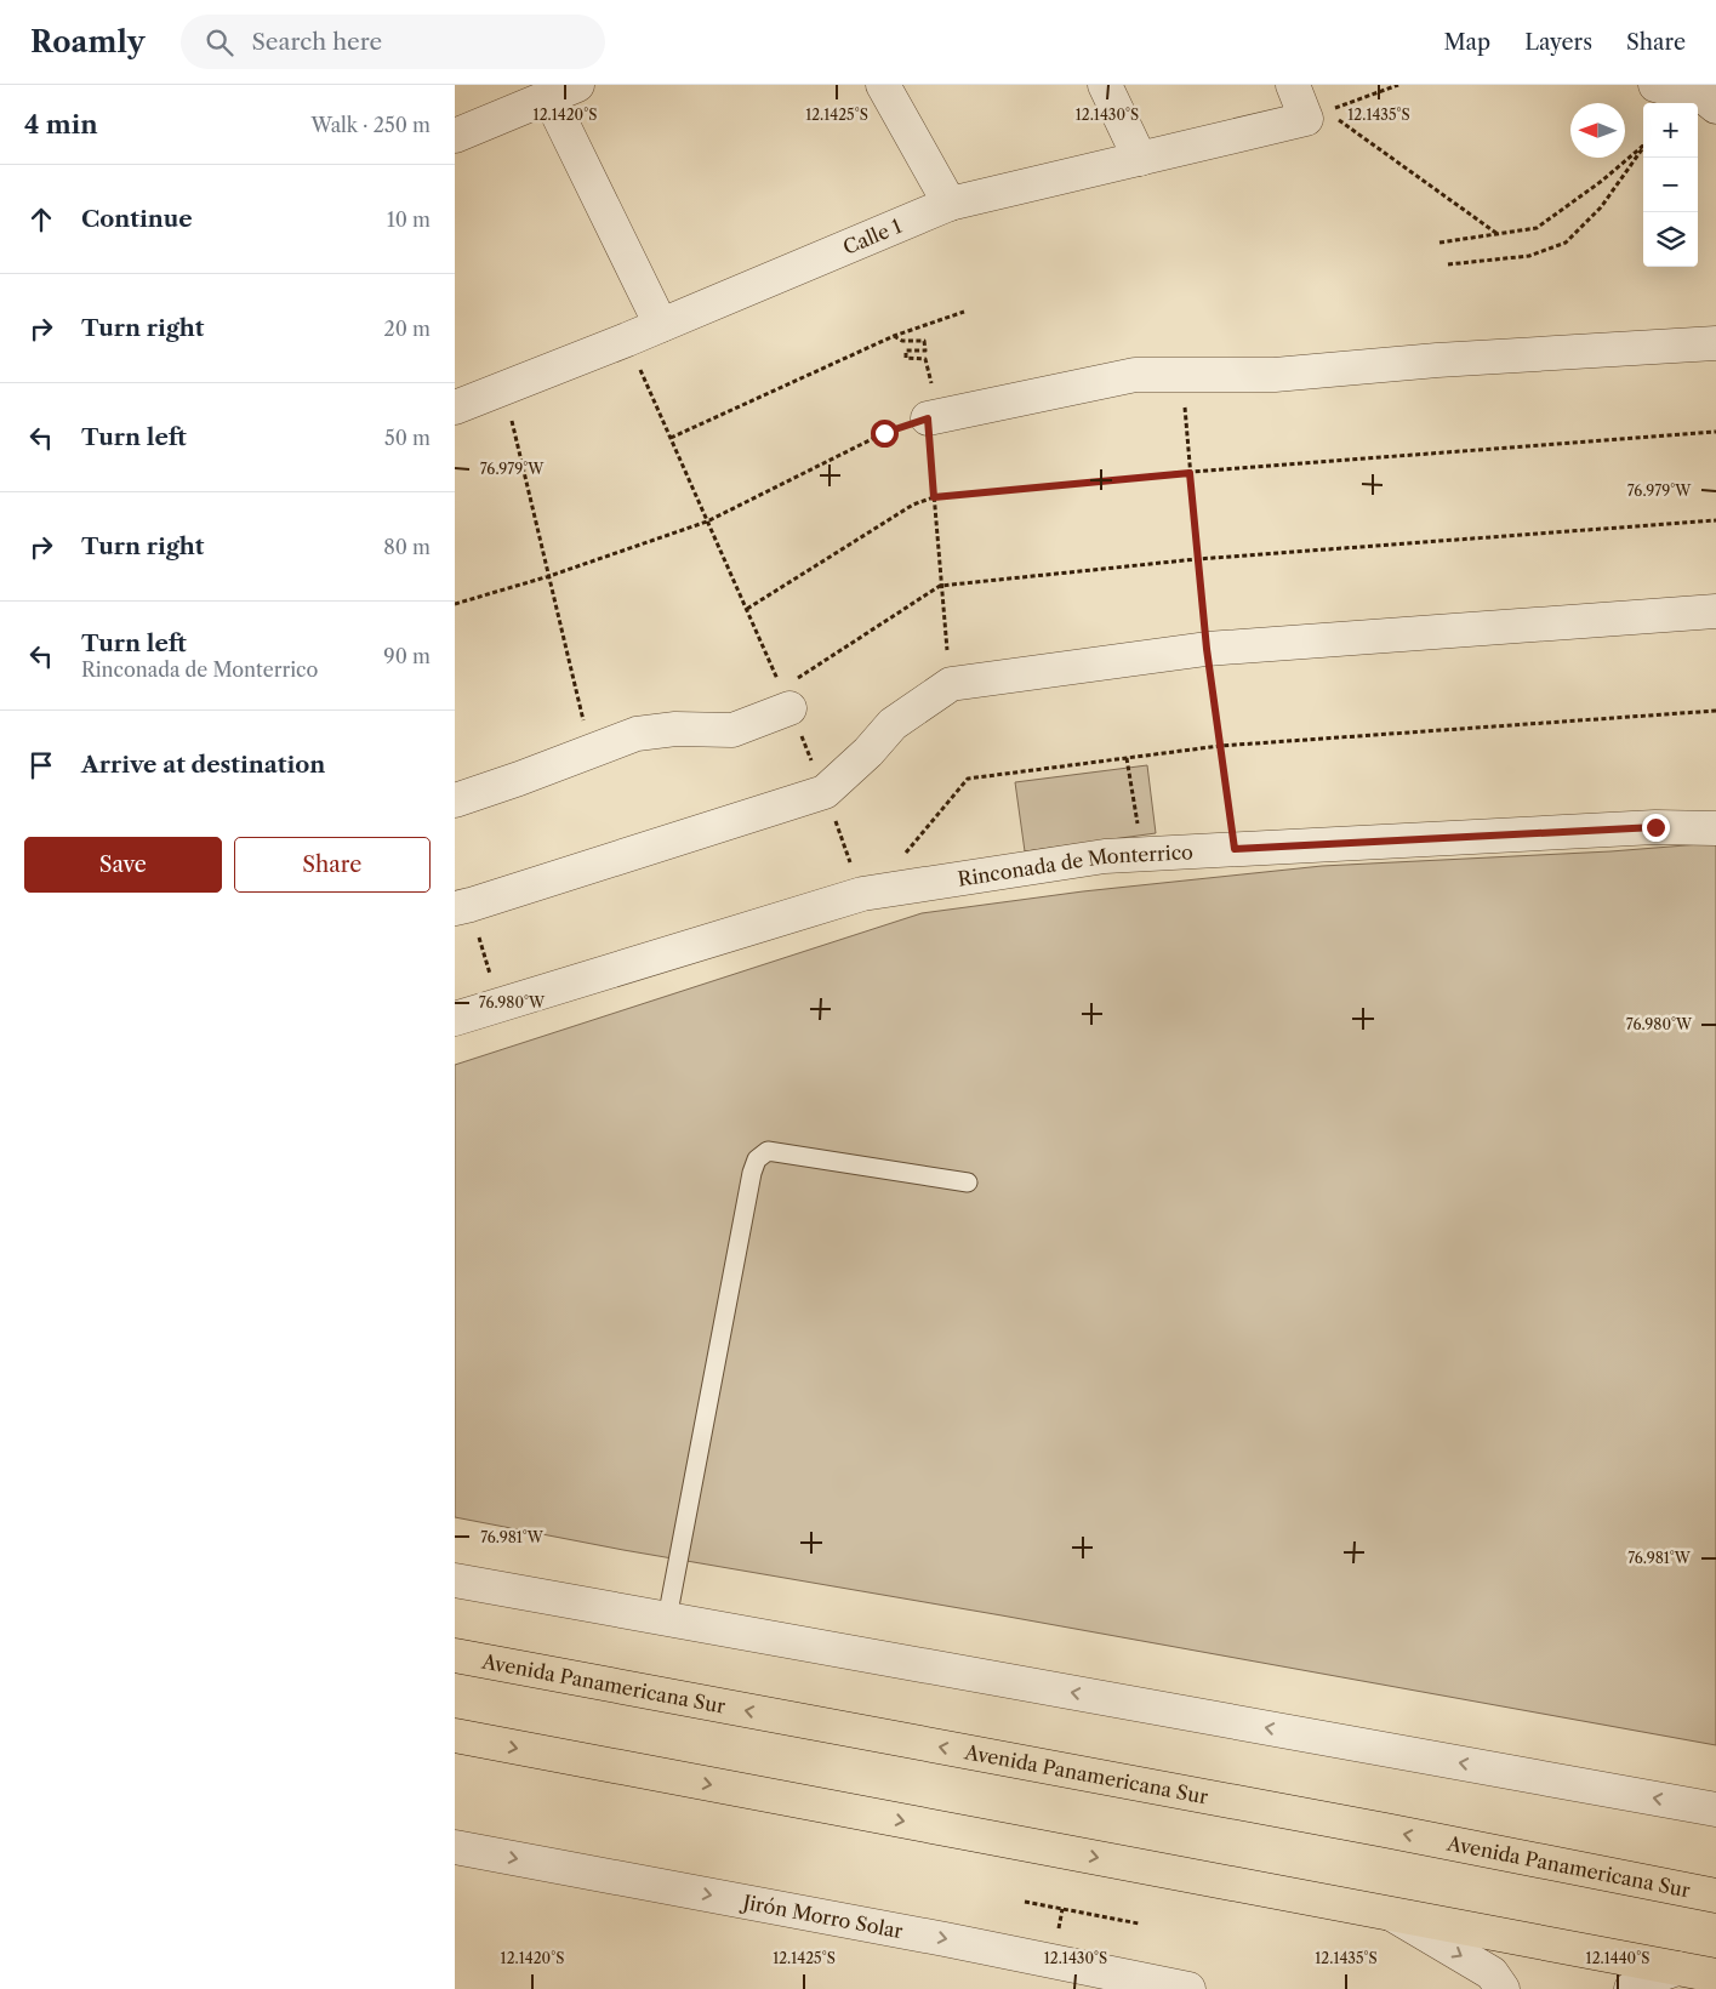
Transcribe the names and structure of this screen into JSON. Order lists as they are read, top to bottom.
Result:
{
  "streets": {
    "highway": ["Avenida Panamericana Sur"],
    "street": ["Calle 1", "Rinconada de Monterrico", "Jirón Morro Solar"]
  },
  "north": "left",
  "page": {
    "header": "Roamly",
    "search": "Search here",
    "nav": ["Map", "Layers", "Share"],
    "heading": ["4 min", "Walk · 250 m"],
    "map_buttons": ["+", "−"],
    "list": [
      ["Continue", "10 m"],
      ["Turn right", "20 m"],
      ["Turn left", "50 m"],
      ["Turn right", "80 m"],
      ["Turn left", "Rinconada de Monterrico", "90 m"],
      "Arrive at destination"
    ],
    "buttons": ["Save", "Share"]
  },
  "coordinates": [
    "12.1420°S",
    "12.1425°S",
    "12.1430°S",
    "12.1435°S",
    "76.979°W",
    "76.980°W",
    "76.981°W",
    "12.1440°S"
  ]
}
